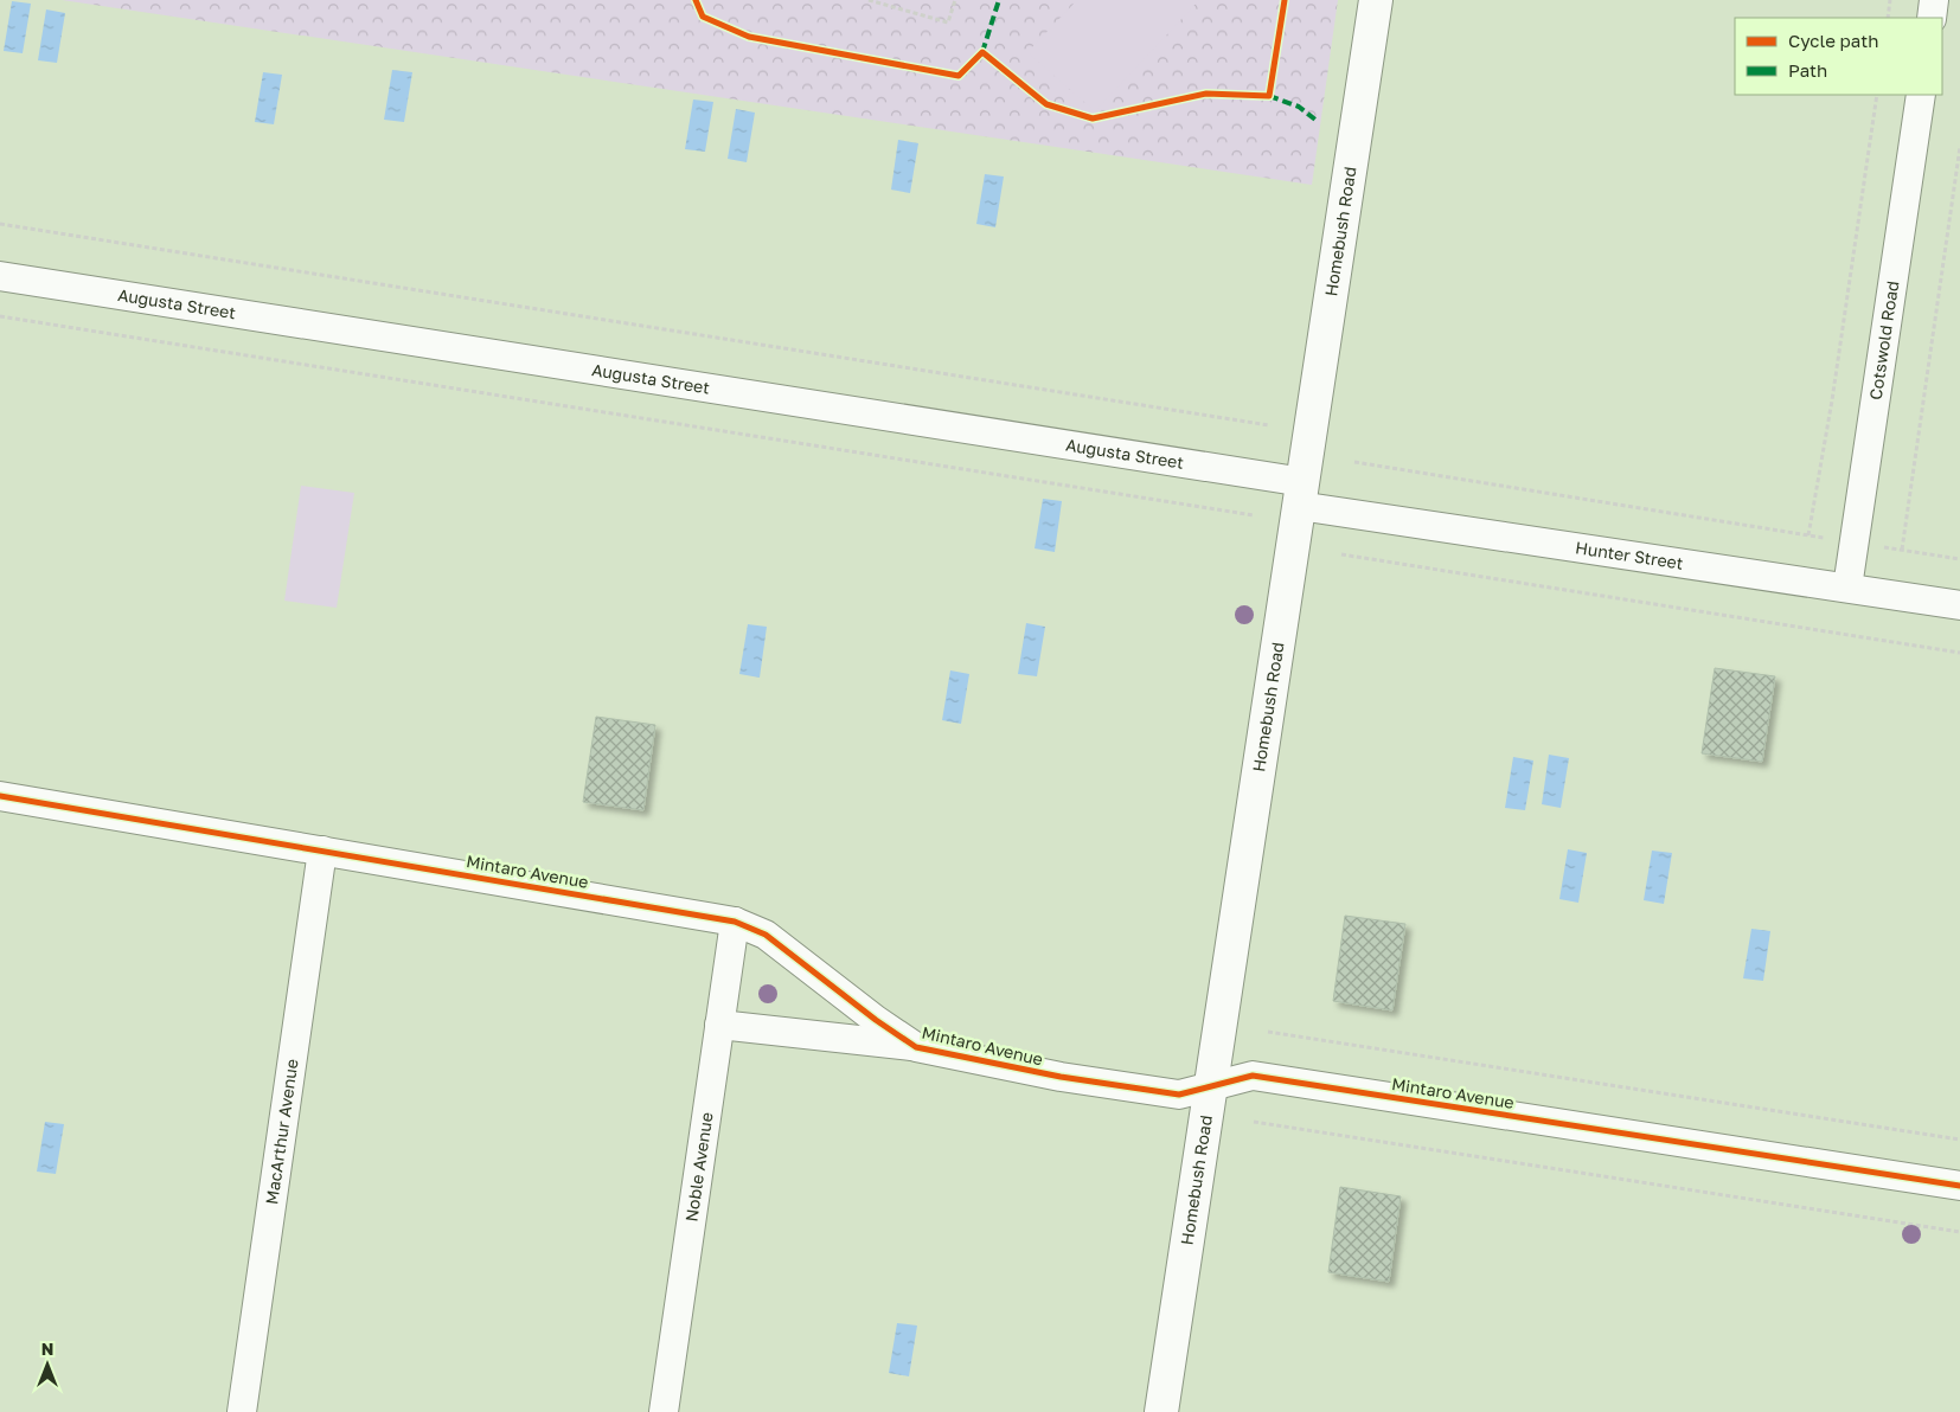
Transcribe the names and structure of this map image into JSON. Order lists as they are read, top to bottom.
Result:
{
  "streets": {
    "main road": ["Homebush Road"],
    "street": [
      "Augusta Street",
      "Cotswold Road",
      "Hunter Street",
      "Mintaro Avenue",
      "MacArthur Avenue",
      "Noble Avenue"
    ]
  },
  "crossings": [
    ["Homebush Road", "Augusta Street"],
    ["Homebush Road", "Hunter Street"],
    ["Homebush Road", "Mintaro Avenue"],
    ["Augusta Street", "Hunter Street"],
    ["Cotswold Road", "Hunter Street"],
    ["Mintaro Avenue", "MacArthur Avenue"],
    ["Mintaro Avenue", "Noble Avenue"]
  ],
  "legend": ["Cycle path", "Path"],
  "north": "top"
}
